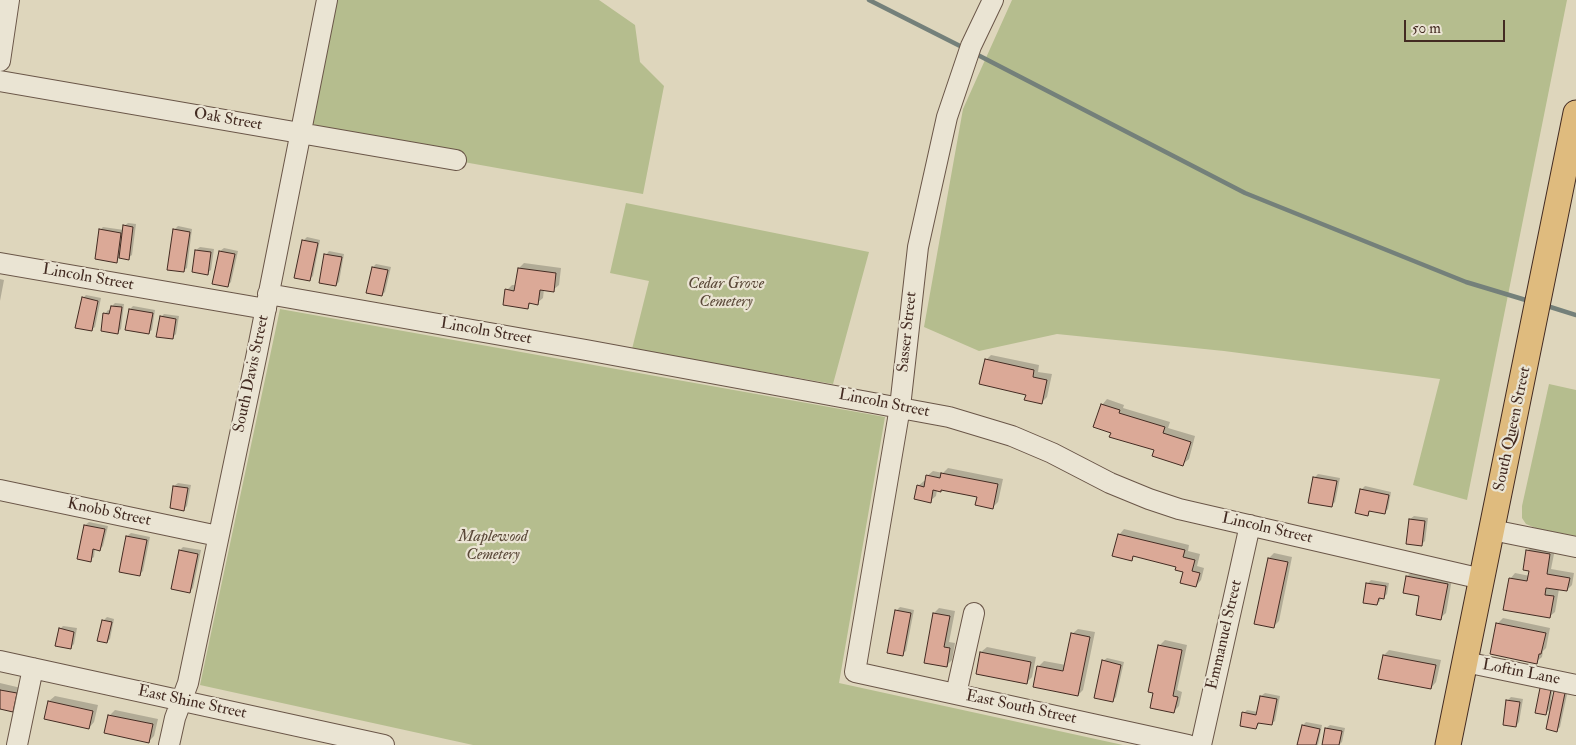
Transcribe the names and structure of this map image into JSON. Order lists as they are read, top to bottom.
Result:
{
  "streets": {
    "main road": ["South Queen Street"],
    "street": [
      "Oak Street",
      "Lincoln Street",
      "Sasser Street",
      "South Davis Street",
      "Knobb Street",
      "Emmanuel Street",
      "Loftin Lane",
      "East Shine Street",
      "East South Street"
    ]
  },
  "crossings": [
    ["Oak Street", "South Davis Street"],
    ["Lincoln Street", "Sasser Street"],
    ["Lincoln Street", "South Davis Street"],
    ["Lincoln Street", "South Queen Street"],
    ["Lincoln Street", "Emmanuel Street"],
    ["Sasser Street", "East South Street"],
    ["South Davis Street", "Knobb Street"],
    ["South Davis Street", "East Shine Street"],
    ["South Queen Street", "Loftin Lane"]
  ],
  "parks": ["Cedar Grove Cemetery", "Maplewood Cemetery"],
  "scale_bar": "50 m"
}
